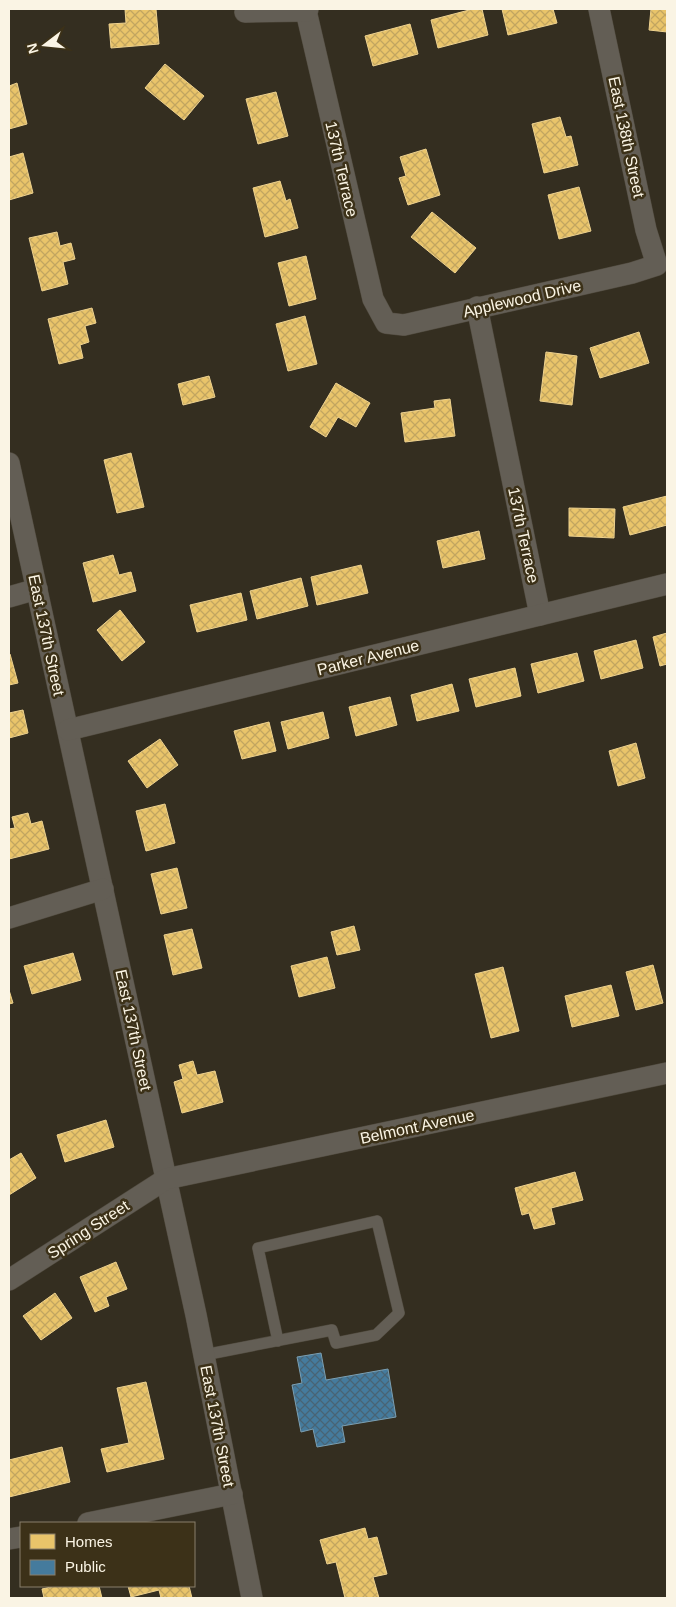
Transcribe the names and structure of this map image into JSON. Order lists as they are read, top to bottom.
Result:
{
  "streets": {
    "street": [
      "East 138th Street",
      "137th Terrace",
      "Applewood Drive",
      "East 137th Street",
      "Parker Avenue",
      "Belmont Avenue",
      "Spring Street"
    ]
  },
  "crossings": [
    ["East 138th Street", "Applewood Drive"],
    ["137th Terrace", "Applewood Drive"],
    ["137th Terrace", "Parker Avenue"],
    ["East 137th Street", "Parker Avenue"],
    ["East 137th Street", "Belmont Avenue"],
    ["East 137th Street", "Spring Street"],
    ["Belmont Avenue", "Spring Street"]
  ],
  "legend": ["Homes", "Public"],
  "north": "left"
}
